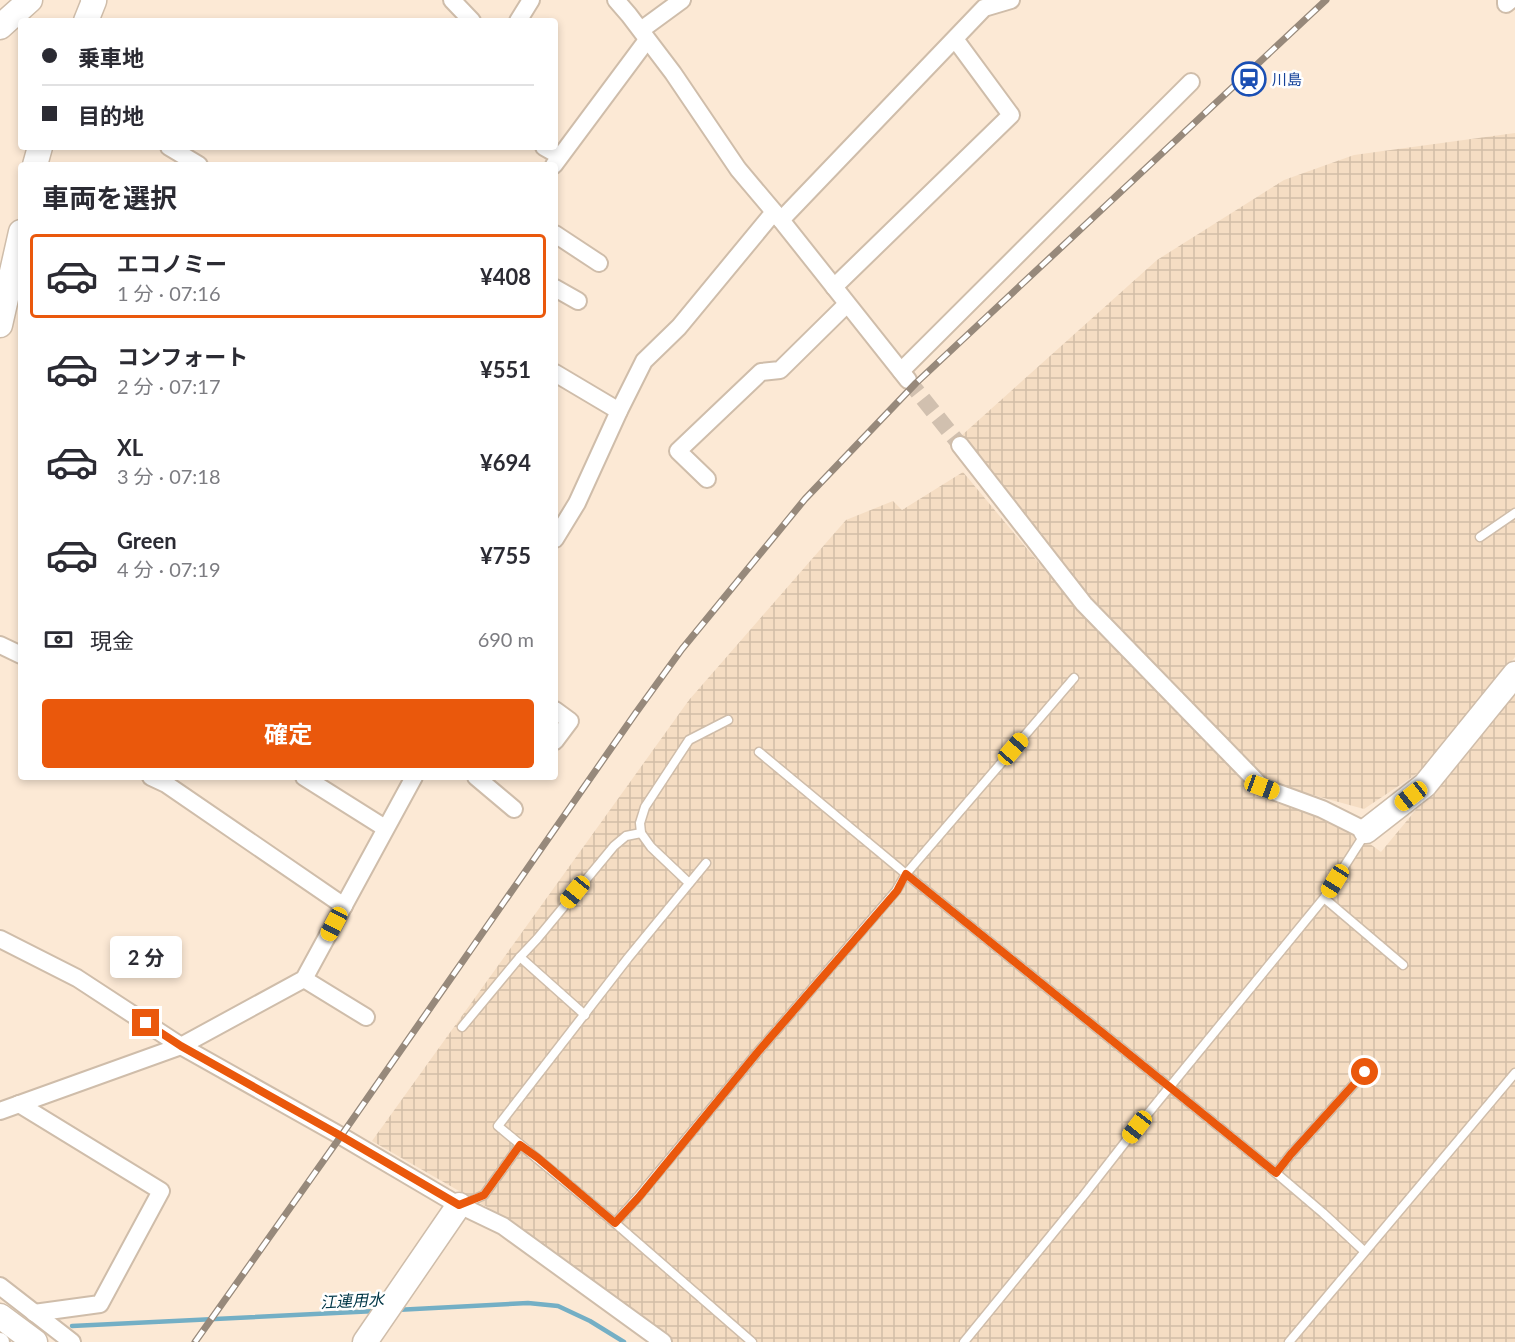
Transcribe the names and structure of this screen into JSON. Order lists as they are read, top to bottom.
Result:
{
  "water": ["江連用水"],
  "places": {
    "station": ["川島"]
  },
  "page": {
    "banner": ["乗車地", "目的地"],
    "heading": "車両を選択",
    "list": [
      {
        "name": "エコノミー",
        "note": "1 分 · 07:16",
        "value": "¥408"
      },
      {
        "name": "コンフォート",
        "note": "2 分 · 07:17",
        "value": "¥551"
      },
      {
        "name": "XL",
        "note": "3 分 · 07:18",
        "value": "¥694"
      },
      {
        "name": "Green",
        "note": "4 分 · 07:19",
        "value": "¥755"
      }
    ],
    "pay": ["現金", "690 m"],
    "buttons": "確定",
    "bubble": "2 分"
  }
}
